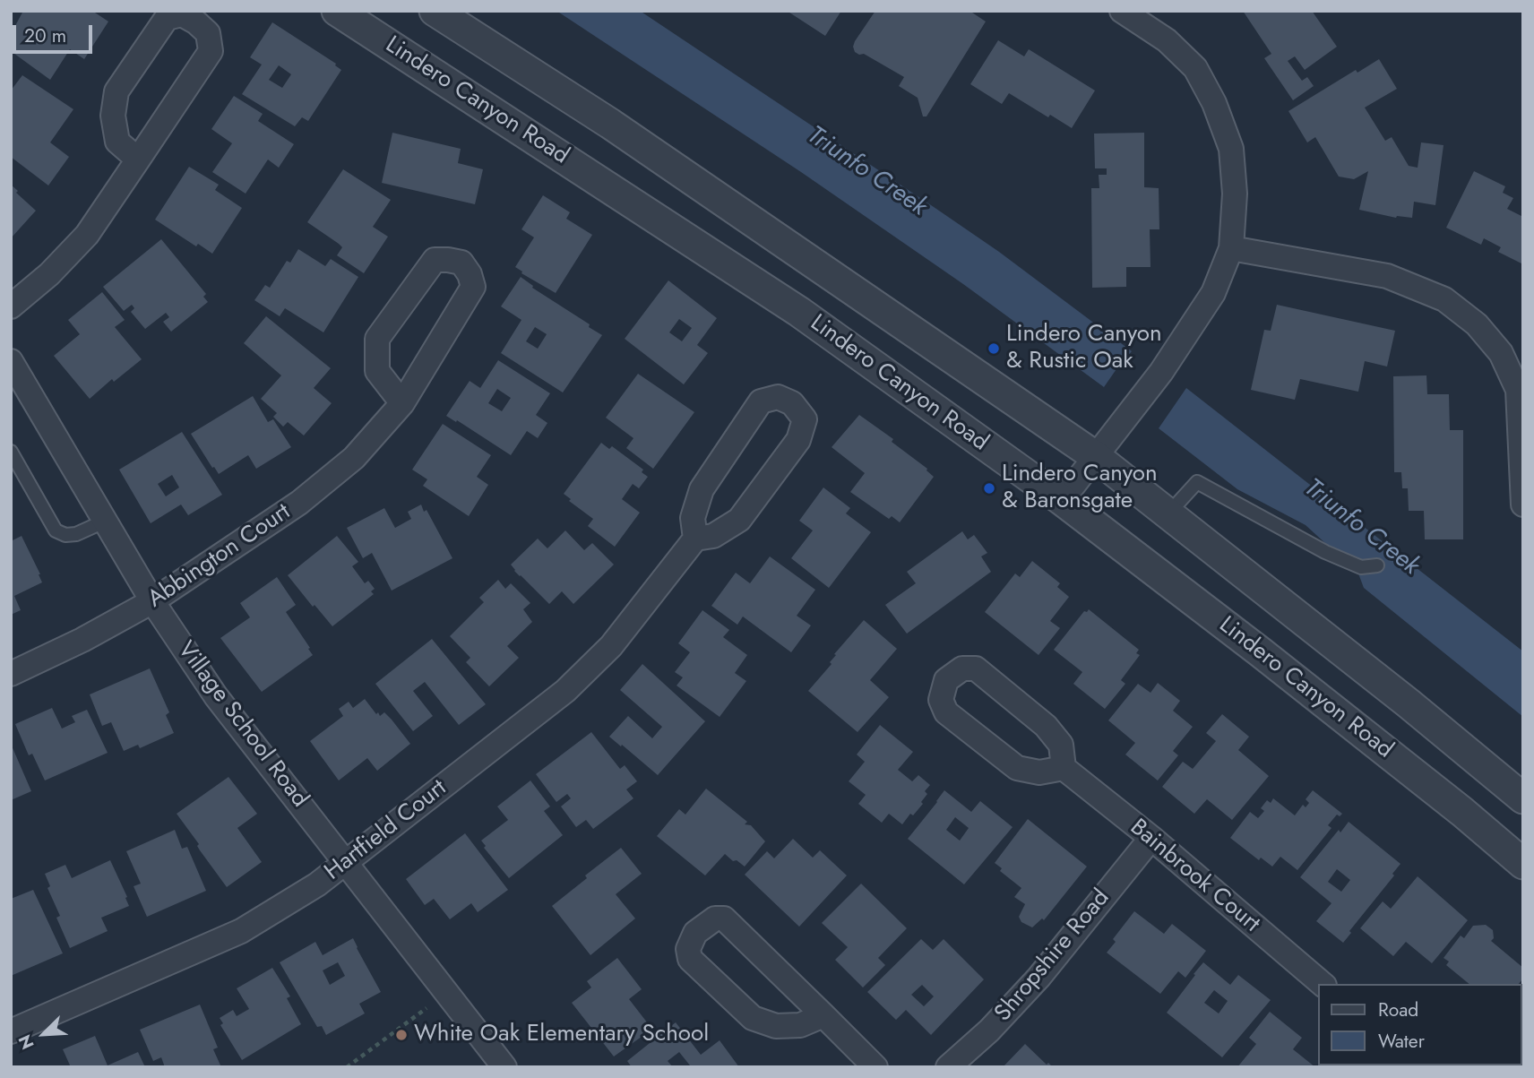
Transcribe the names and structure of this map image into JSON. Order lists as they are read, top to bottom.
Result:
{
  "streets": {
    "street": [
      "Lindero Canyon Road",
      "Abbington Court",
      "Village School Road",
      "Hartfield Court",
      "Bainbrook Court",
      "Shropshire Road"
    ]
  },
  "crossings": [
    ["Abbington Court", "Village School Road"],
    ["Village School Road", "Hartfield Court"],
    ["Bainbrook Court", "Shropshire Road"]
  ],
  "water": ["Triunfo Creek"],
  "places": ["Lindero Canyon & Rustic Oak", "Lindero Canyon & Baronsgate", "White Oak Elementary School"],
  "legend": ["Road", "Water"],
  "scale_bar": "20 m",
  "north": "bottom left"
}
